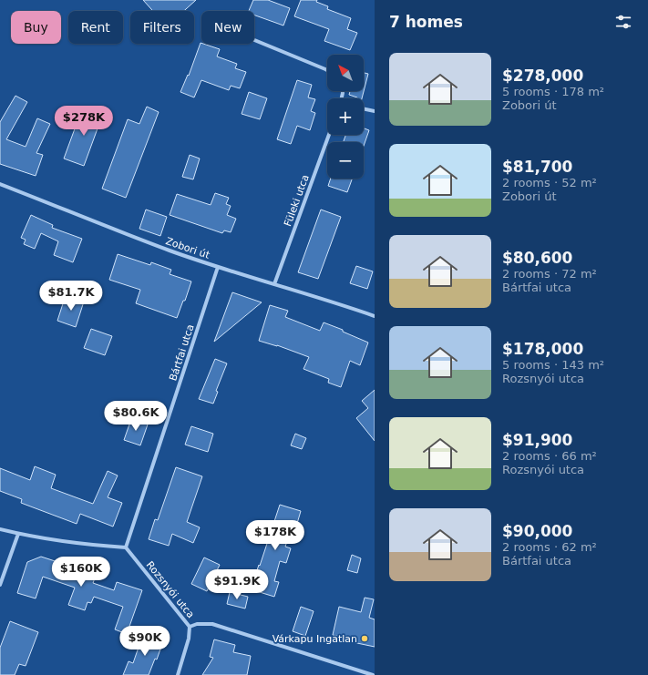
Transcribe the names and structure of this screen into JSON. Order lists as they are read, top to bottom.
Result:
{
  "streets": {
    "street": [
      "Füleki utca",
      "Zobori út",
      "Bártfai utca",
      "Rozsnyói utca"
    ]
  },
  "crossings": [
    ["Füleki utca", "Zobori út"],
    ["Zobori út", "Bártfai utca"],
    ["Bártfai utca", "Rozsnyói utca"]
  ],
  "places": ["Várkapu Ingatlan"],
  "north": "top left",
  "page": {
    "heading": "7 homes",
    "chip": [
      "Buy",
      "Rent",
      "Filters",
      "New"
    ],
    "list": [
      {
        "name": "$278,000",
        "note": "5 rooms · 178 m² · Zobori út"
      },
      {
        "name": "$81,700",
        "note": "2 rooms · 52 m² · Zobori út"
      },
      {
        "name": "$80,600",
        "note": "2 rooms · 72 m² · Bártfai utca"
      },
      {
        "name": "$178,000",
        "note": "5 rooms · 143 m² · Rozsnyói utca"
      },
      {
        "name": "$91,900",
        "note": "2 rooms · 66 m² · Rozsnyói utca"
      },
      {
        "name": "$90,000",
        "note": "2 rooms · 62 m² · Bártfai utca"
      }
    ],
    "map_buttons": ["+", "−"],
    "price": [
      "$278K",
      "$81.7K",
      "$80.6K",
      "$178K",
      "$160K",
      "$91.9K",
      "$90K"
    ]
  }
}
